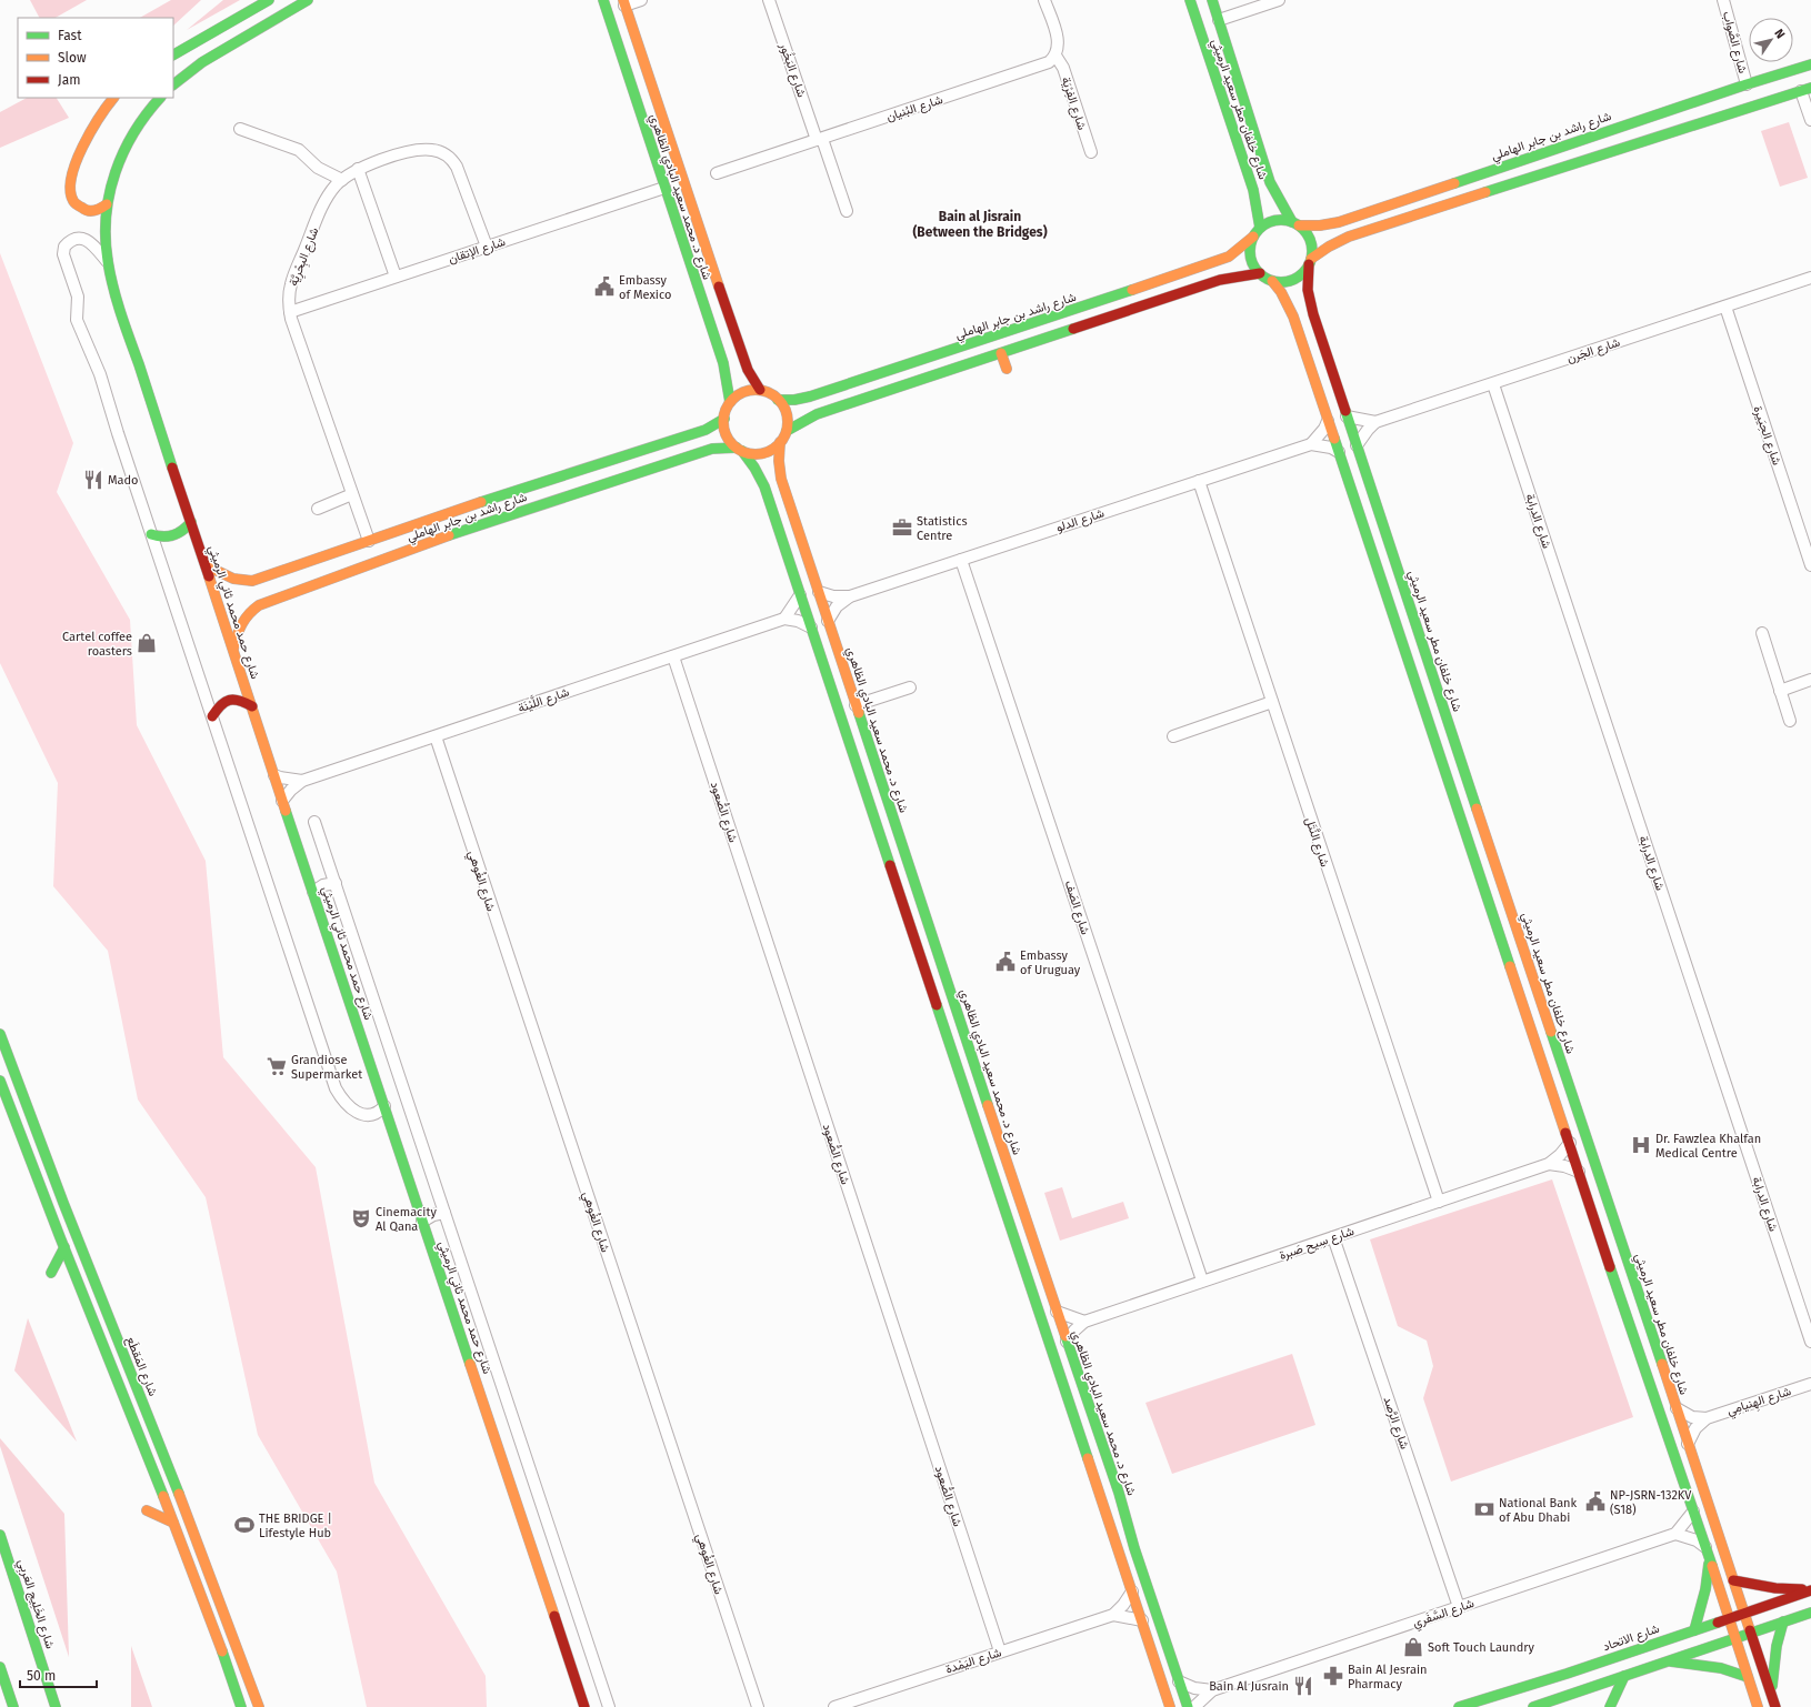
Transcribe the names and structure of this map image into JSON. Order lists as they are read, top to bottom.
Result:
{
  "streets": {
    "main road": [
      "شارع خلفان مطر سعيد الرميثي",
      "شارع راشد بن جابر الهاملي",
      "شارع د. محمد سعيد البادي الظاهري",
      "شارع حمد محمد ثاني الرميثي",
      "شارع المَقطَع",
      "شارع الخَلِيج العَربِي",
      "شارع الاتحاد"
    ],
    "street": [
      "شارع الصَّواب",
      "شارع البَخُور",
      "شارع الفِرْيَة",
      "شارع البُنيان",
      "شارع الإتقان",
      "شارع البِحْرِيَّة",
      "شارع الجَرن",
      "شارع الحِيَيرة",
      "شارع الدلو",
      "شارع الدرابة",
      "شارع اللَّيْنَة",
      "شارع الصُّعود",
      "شارع النَّتَل",
      "شارع الغُوهي",
      "شارع الصَف",
      "شارع سِيح صَبرة",
      "شارع الهِنيامِي",
      "شارع الرَّصد",
      "شارع السَّفَري",
      "شارع اليَمْدة"
    ]
  },
  "crossings": [
    ["شارع الصَّواب", "شارع راشد بن جابر الهاملي"],
    ["شارع البَخُور", "شارع البُنيان"],
    ["شارع الفِرْيَة", "شارع البُنيان"],
    ["شارع خلفان مطر سعيد الرميثي", "شارع راشد بن جابر الهاملي"],
    ["شارع خلفان مطر سعيد الرميثي", "شارع الجَرن"],
    ["شارع خلفان مطر سعيد الرميثي", "شارع الاتحاد"],
    ["شارع راشد بن جابر الهاملي", "شارع د. محمد سعيد البادي الظاهري"],
    ["شارع راشد بن جابر الهاملي", "شارع البِحْرِيَّة"],
    ["شارع راشد بن جابر الهاملي", "شارع حمد محمد ثاني الرميثي"],
    ["شارع د. محمد سعيد البادي الظاهري", "شارع الإتقان"],
    ["شارع د. محمد سعيد البادي الظاهري", "شارع الدلو"],
    ["شارع د. محمد سعيد البادي الظاهري", "شارع سِيح صَبرة"],
    ["شارع د. محمد سعيد البادي الظاهري", "شارع السَّفَري"],
    ["شارع الإتقان", "شارع البِحْرِيَّة"],
    ["شارع الجَرن", "شارع الحِيَيرة"],
    ["شارع الجَرن", "شارع الدرابة"],
    ["شارع الدلو", "شارع النَّتَل"],
    ["شارع الدلو", "شارع الصَف"],
    ["شارع حمد محمد ثاني الرميثي", "شارع اللَّيْنَة"],
    ["شارع اللَّيْنَة", "شارع الصُّعود"],
    ["شارع اللَّيْنَة", "شارع الغُوهي"],
    ["شارع الصُّعود", "شارع اليَمْدة"],
    ["شارع النَّتَل", "شارع سِيح صَبرة"],
    ["شارع الصَف", "شارع سِيح صَبرة"],
    ["شارع سِيح صَبرة", "شارع الرَّصد"],
    ["شارع الرَّصد", "شارع السَّفَري"]
  ],
  "districts": ["Bain al Jisrain (Between the Bridges)"],
  "places": {
    "public building": ["Embassy of Mexico", "Embassy of Uruguay", "NP-JSRN-132KV (S18)"],
    "restaurant": ["Mado", "Bain Al Jusrain"],
    "office": ["Statistics Centre"],
    "shop": ["Cartel coffee roasters", "Soft Touch Laundry"],
    "supermarket": ["Grandiose Supermarket"],
    "hospital": ["Dr. Fawzlea Khalfan Medical Centre"],
    "theatre": ["Cinemacity Al Qana"],
    "bank": ["National Bank of Abu Dhabi"],
    "sports": ["THE BRIDGE | Lifestyle Hub"],
    "pharmacy": ["Bain Al Jesrain Pharmacy"]
  },
  "legend": ["Fast", "Slow", "Jam"],
  "scale_bar": "50 m",
  "north": "top right"
}
